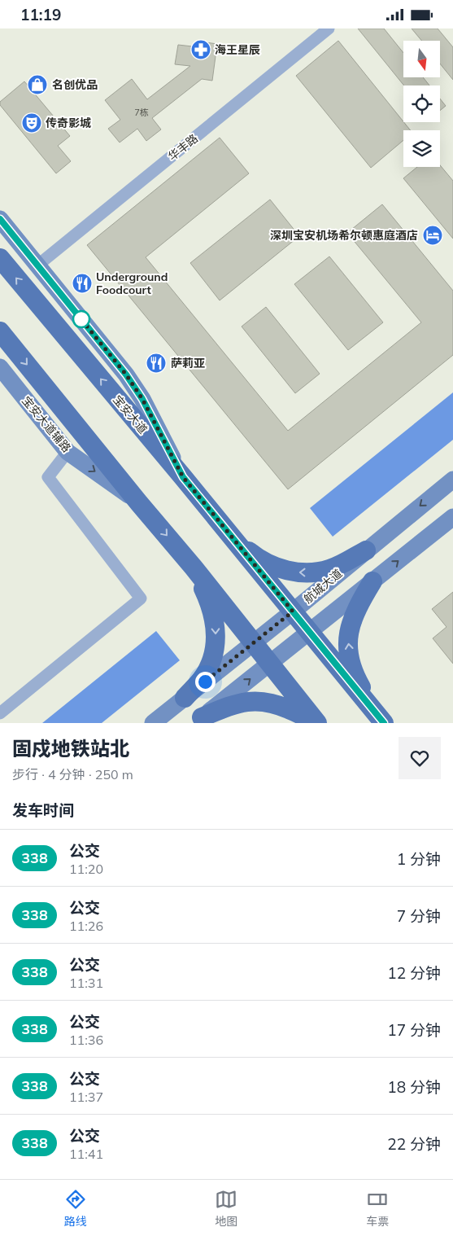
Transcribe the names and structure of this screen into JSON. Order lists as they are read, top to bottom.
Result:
{
  "streets": {
    "main road": ["宝安大道", "宝安大道辅路", "航城大道"],
    "street": ["华丰路"]
  },
  "crossings": [
    ["宝安大道", "航城大道"]
  ],
  "places": {
    "pharmacy": ["海王星辰"],
    "shop": ["名创优品"],
    "theatre": ["传奇影城"],
    "hotel": ["深圳宝安机场希尔顿惠庭酒店"],
    "restaurant": ["Underground Foodcourt", "萨莉亚"]
  },
  "lines": ["bus line 338"],
  "house_numbers": ["7栋"],
  "north": "bottom",
  "page": {
    "status": "11:19",
    "heading": [
      ["固戍地铁站北", "步行 · 4 分钟 · 250 m"],
      "发车时间"
    ],
    "list": [
      {
        "mark": "338",
        "name": "公交",
        "note": "11:20",
        "value": "1 分钟"
      },
      {
        "mark": "338",
        "name": "公交",
        "note": "11:26",
        "value": "7 分钟"
      },
      {
        "mark": "338",
        "name": "公交",
        "note": "11:31",
        "value": "12 分钟"
      },
      {
        "mark": "338",
        "name": "公交",
        "note": "11:36",
        "value": "17 分钟"
      },
      {
        "mark": "338",
        "name": "公交",
        "note": "11:37",
        "value": "18 分钟"
      },
      {
        "mark": "338",
        "name": "公交",
        "note": "11:41",
        "value": "22 分钟"
      }
    ],
    "tabs": ["路线", "地图", "车票"]
  }
}
